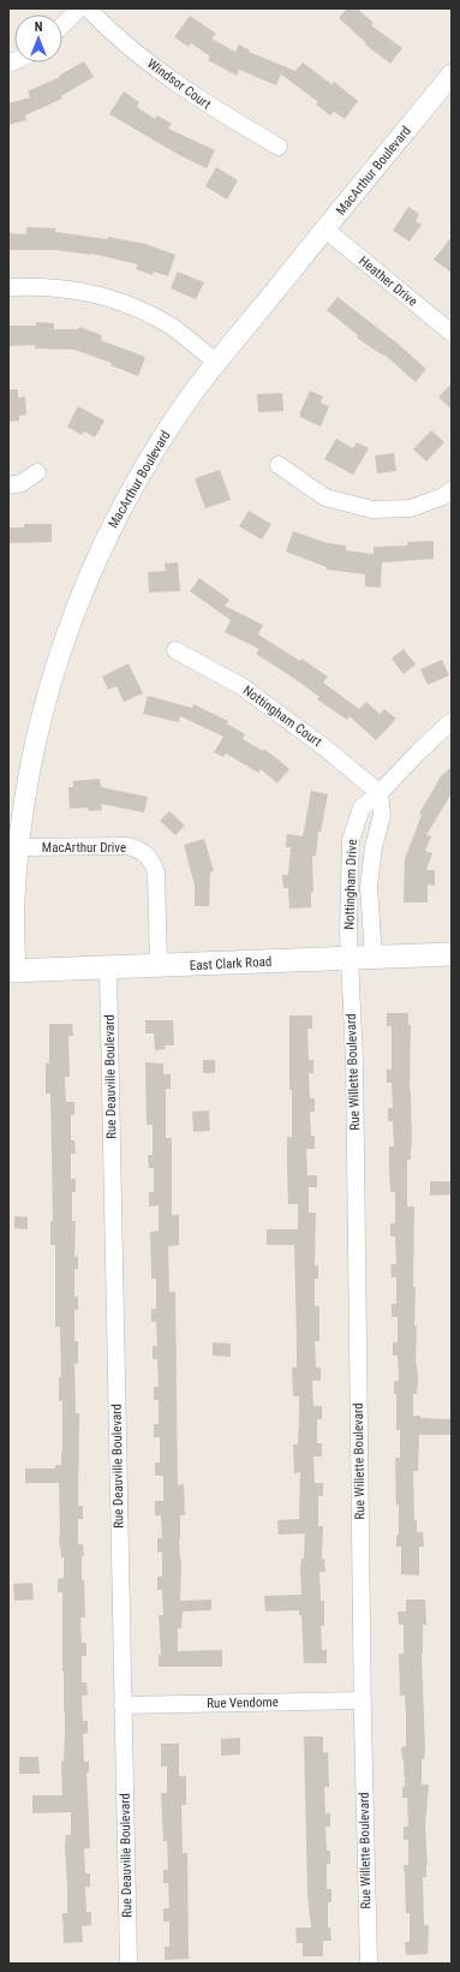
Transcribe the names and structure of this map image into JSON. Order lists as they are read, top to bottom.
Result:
{
  "streets": {
    "main road": ["East Clark Road"],
    "street": [
      "Windsor Court",
      "MacArthur Boulevard",
      "Heather Drive",
      "Nottingham Court",
      "MacArthur Drive",
      "Nottingham Drive",
      "Rue Willette Boulevard",
      "Rue Deauville Boulevard",
      "Rue Vendome"
    ]
  },
  "crossings": [
    ["MacArthur Boulevard", "Heather Drive"],
    ["MacArthur Boulevard", "MacArthur Drive"],
    ["MacArthur Boulevard", "East Clark Road"],
    ["Nottingham Court", "Nottingham Drive"],
    ["MacArthur Drive", "East Clark Road"],
    ["Nottingham Drive", "East Clark Road"],
    ["Nottingham Drive", "Rue Willette Boulevard"],
    ["East Clark Road", "Rue Willette Boulevard"],
    ["East Clark Road", "Rue Deauville Boulevard"],
    ["Rue Willette Boulevard", "Rue Vendome"],
    ["Rue Deauville Boulevard", "Rue Vendome"]
  ],
  "north": "top"
}
